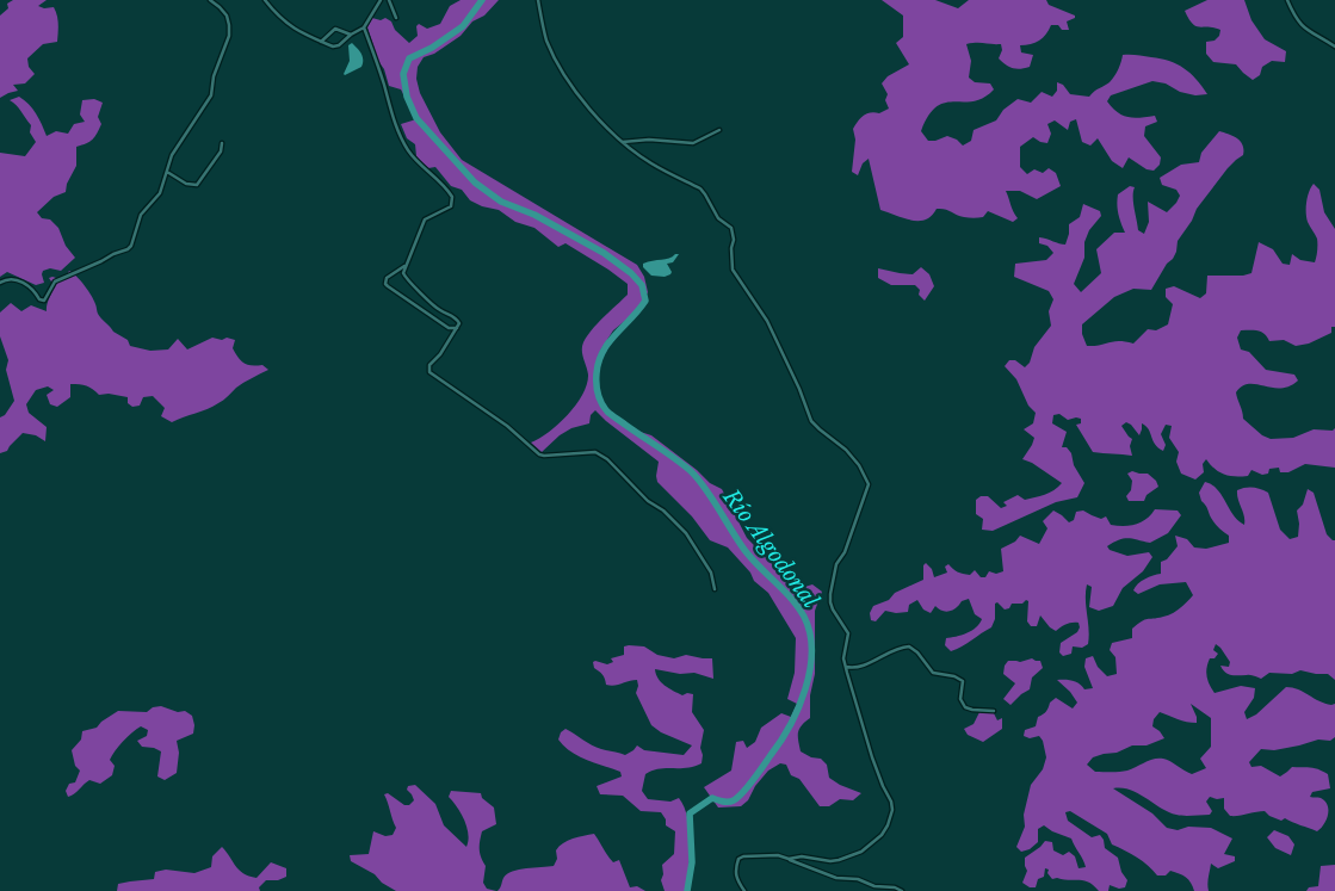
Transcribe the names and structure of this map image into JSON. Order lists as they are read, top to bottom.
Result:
{
  "water": ["Río Algodonal"]
}
